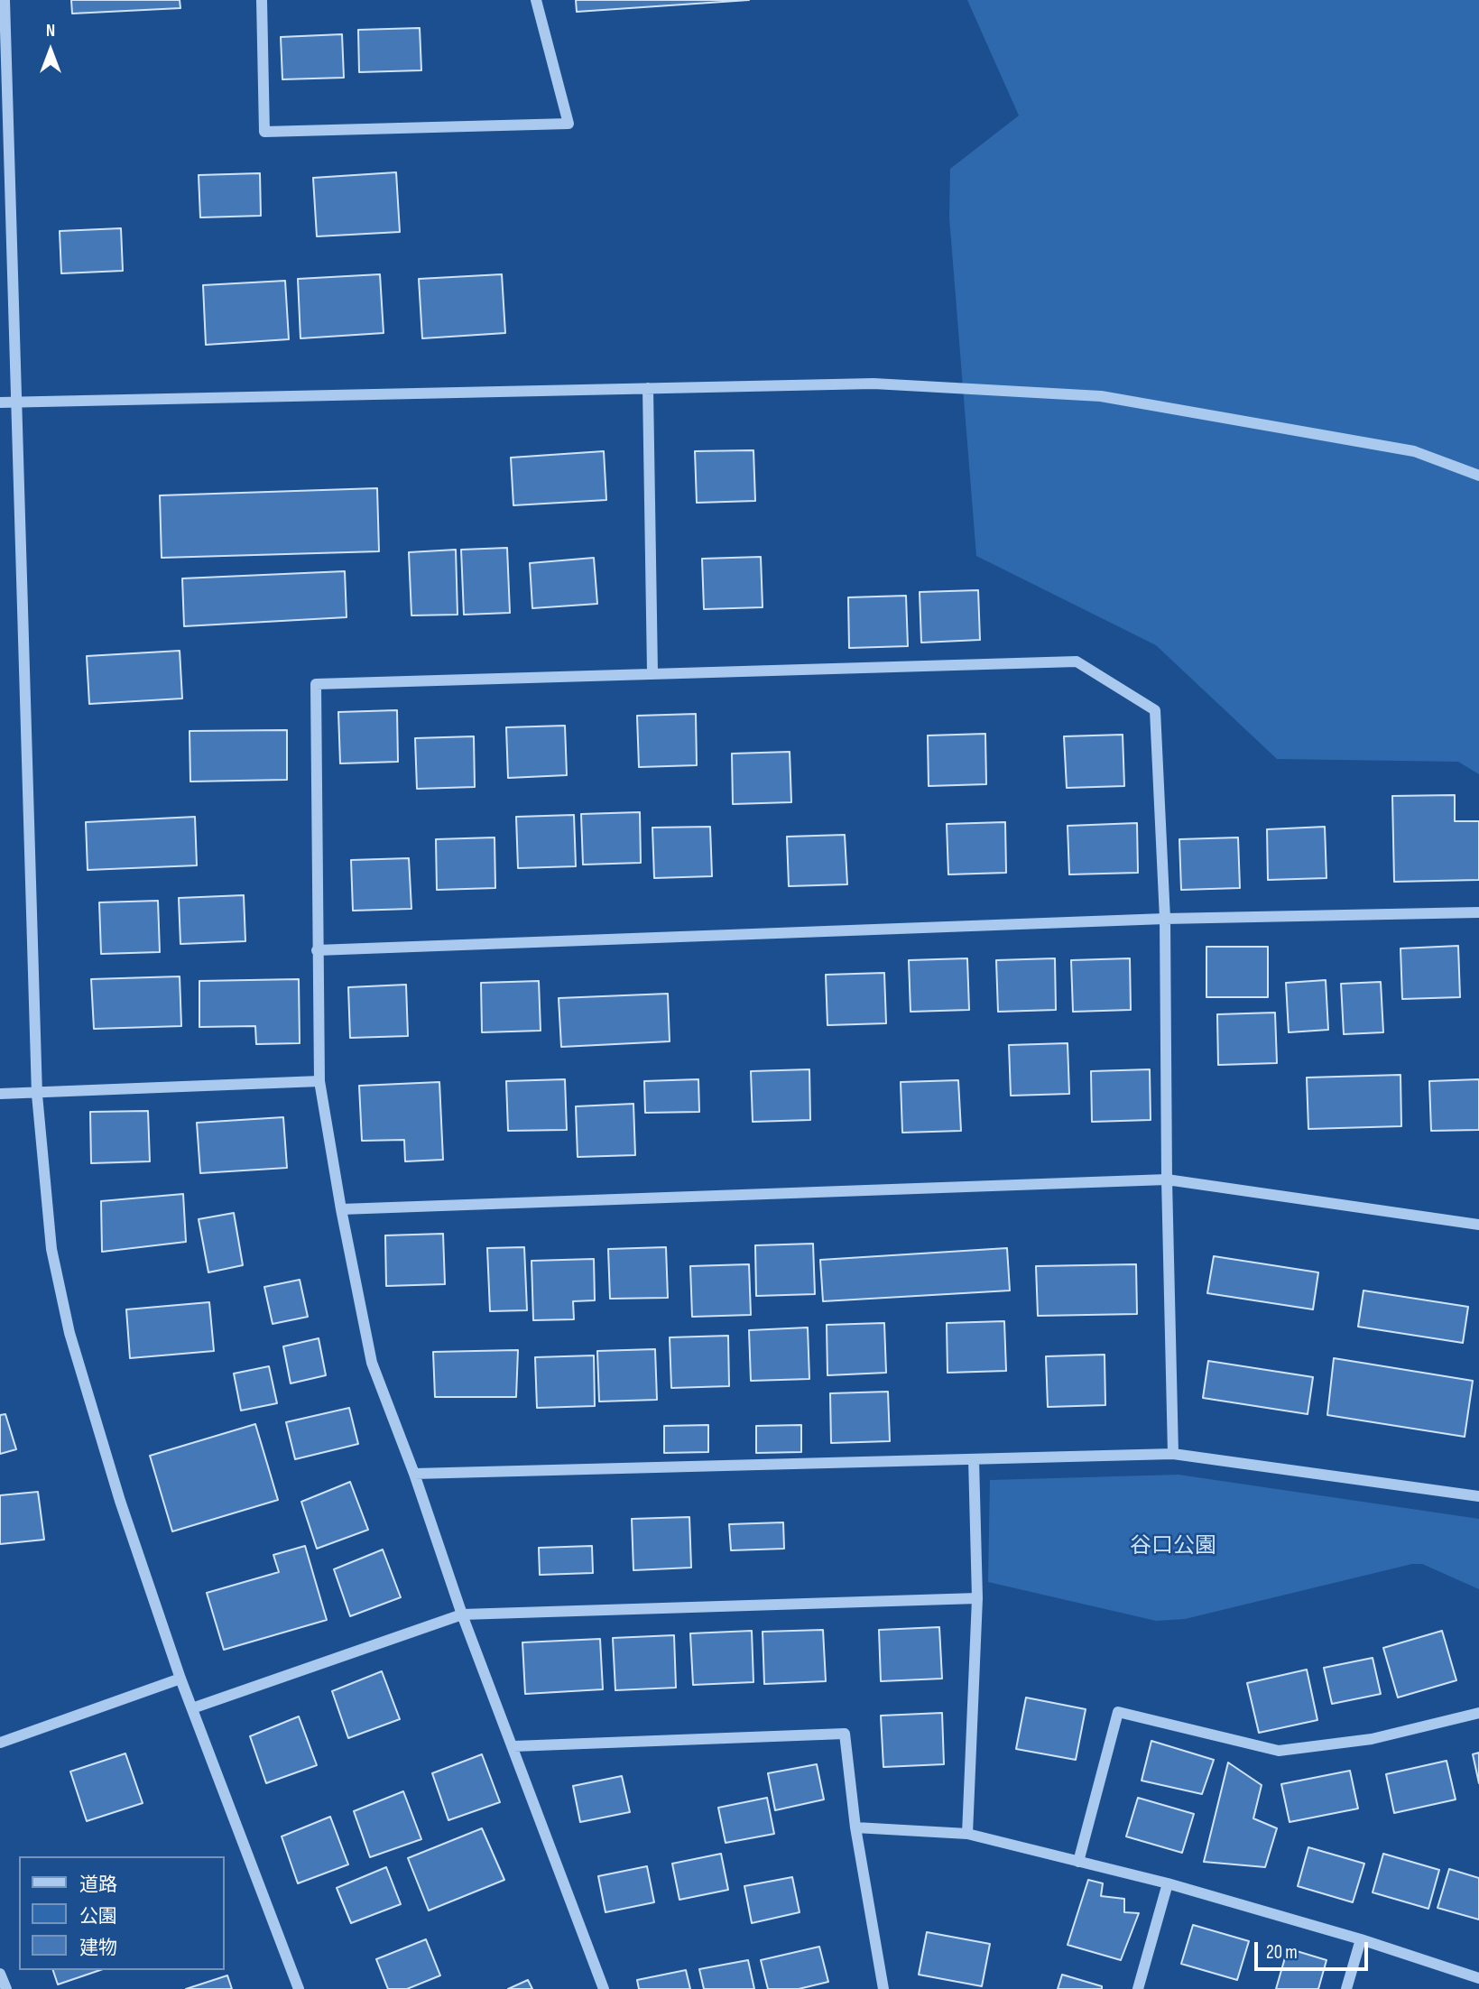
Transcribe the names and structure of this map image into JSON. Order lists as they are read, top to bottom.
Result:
{
  "parks": ["谷口公園"],
  "legend": ["道路", "公園", "建物"],
  "scale_bar": "20 m",
  "north": "top"
}
